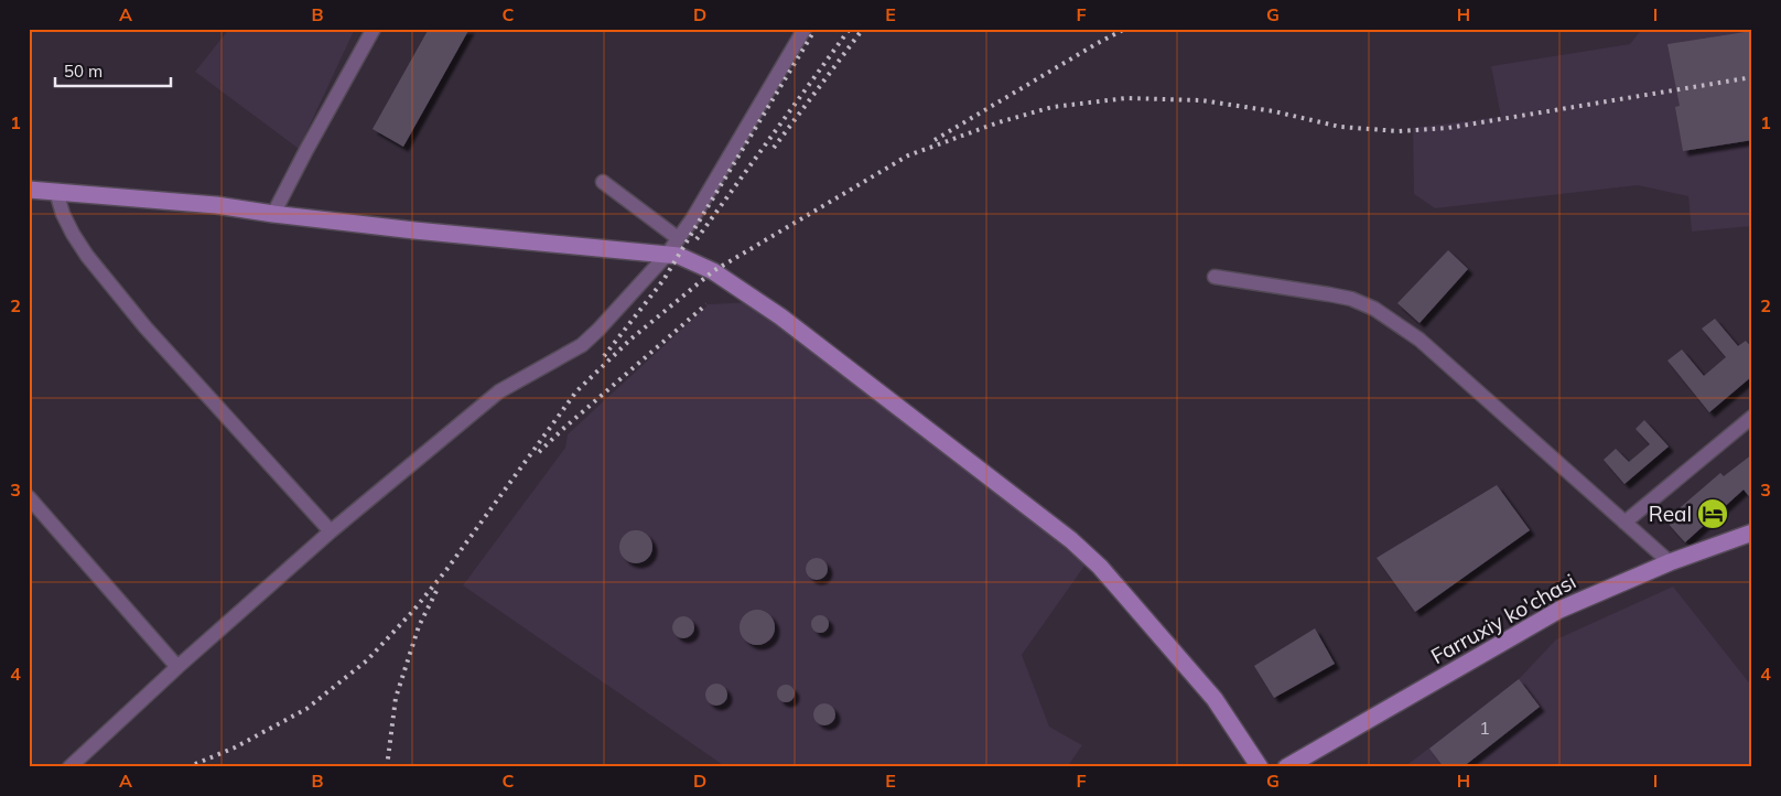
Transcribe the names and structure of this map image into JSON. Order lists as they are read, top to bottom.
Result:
{
  "streets": {
    "street": ["Farruxiy ko'chasi"]
  },
  "places": {
    "hotel": ["Real"]
  },
  "house_numbers": ["1"],
  "scale_bar": "50 m",
  "grid": {
    "columns": [
      "A",
      "B",
      "C",
      "D",
      "E",
      "F",
      "G",
      "H",
      "I"
    ],
    "rows": [
      "1",
      "2",
      "3",
      "4"
    ]
  }
}
